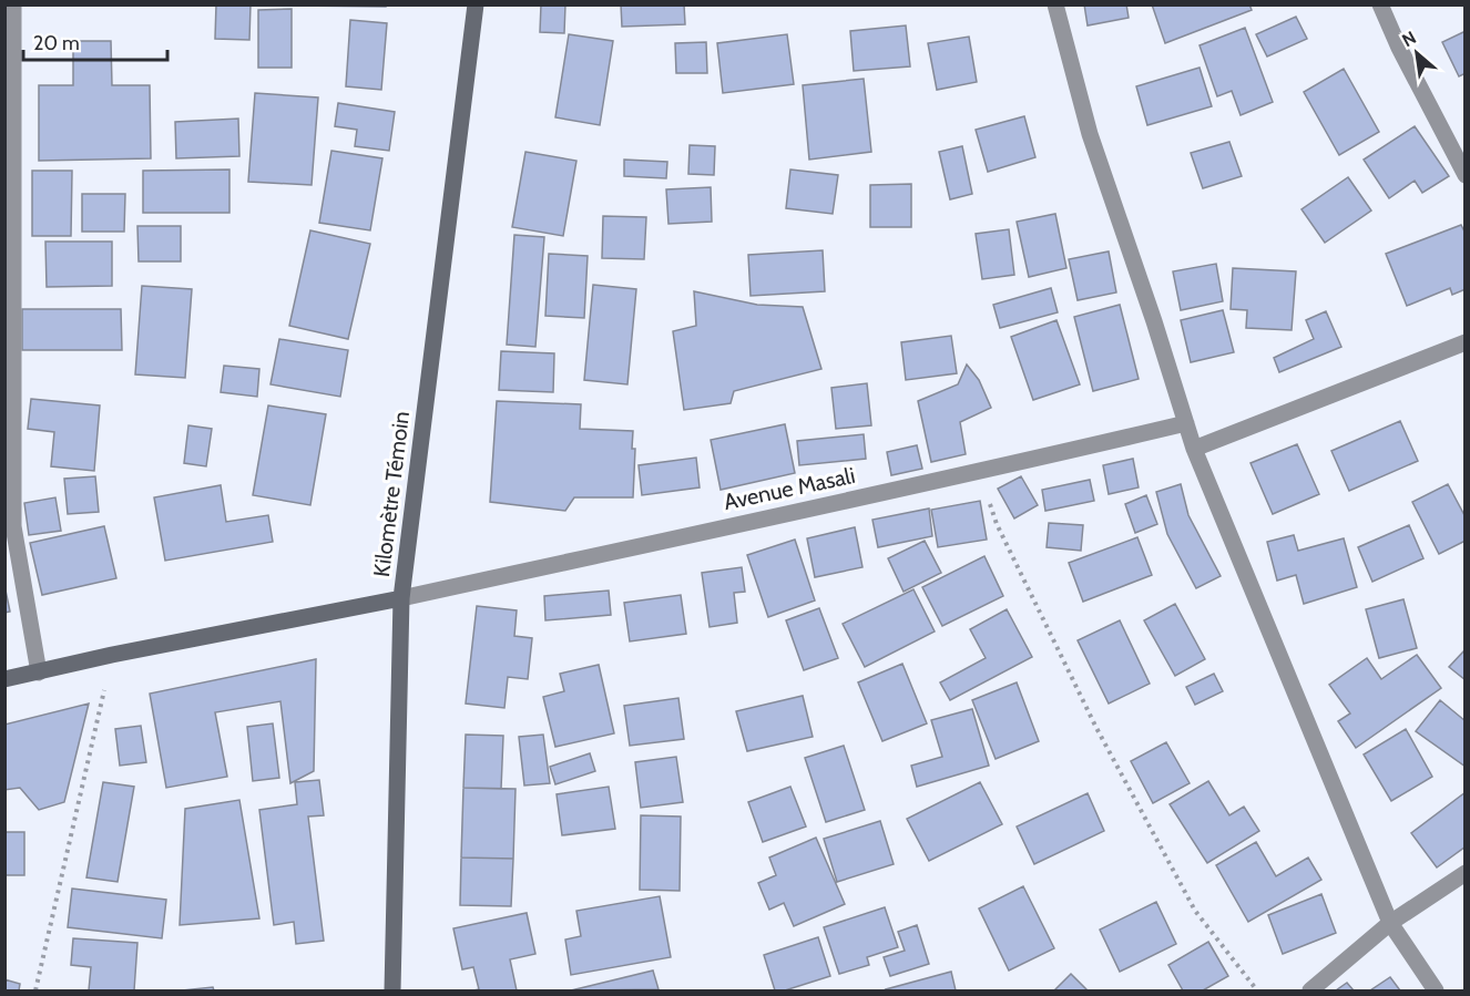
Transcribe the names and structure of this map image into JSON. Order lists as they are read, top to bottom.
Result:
{
  "streets": {
    "main road": ["Kilomètre Témoin"],
    "street": ["Avenue Masali"]
  },
  "crossings": [
    ["Avenue Masali", "Kilomètre Témoin"]
  ],
  "scale_bar": "20 m",
  "north": "top left"
}
